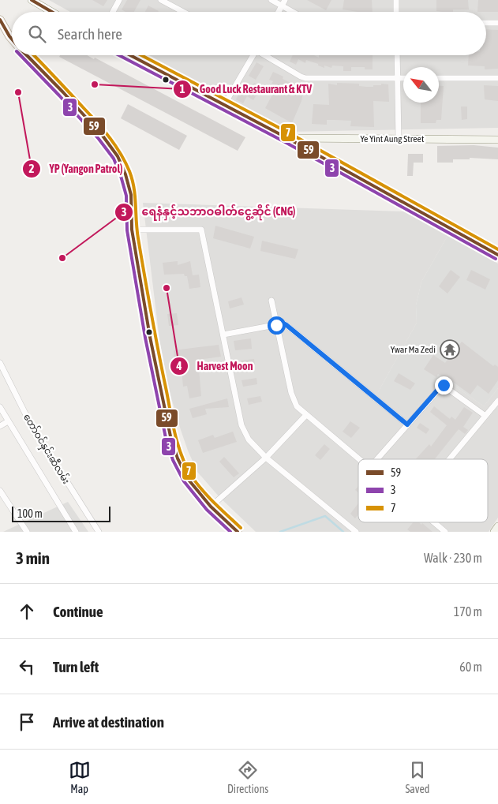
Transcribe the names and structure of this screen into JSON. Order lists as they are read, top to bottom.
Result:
{
  "streets": {
    "main road": ["Ye Yint Aung Street"],
    "street": ["တော်ဝင်နှင်းဆီလမ်း"]
  },
  "places": {
    "other": [
      "Good Luck Restaurant & KTV",
      "YP (Yangon Patrol)",
      "ရေနံနှင့်သဘာဝဓါတ်ငွေ့ဆိုင် (CNG)",
      "Harvest Moon"
    ],
    "temple": ["Ywar Ma Zedi"]
  },
  "lines": ["transit line 59", "transit line 3", "transit line 7"],
  "legend": ["59", "3", "7"],
  "scale_bar": "100 m",
  "north": "top left",
  "page": {
    "search": "Search here",
    "scale": "100 m",
    "heading": ["3 min", "Walk · 230 m"],
    "list": [
      ["Continue", "170 m"],
      ["Turn left", "60 m"],
      "Arrive at destination"
    ],
    "nav": ["Map", "Directions", "Saved"]
  }
}
